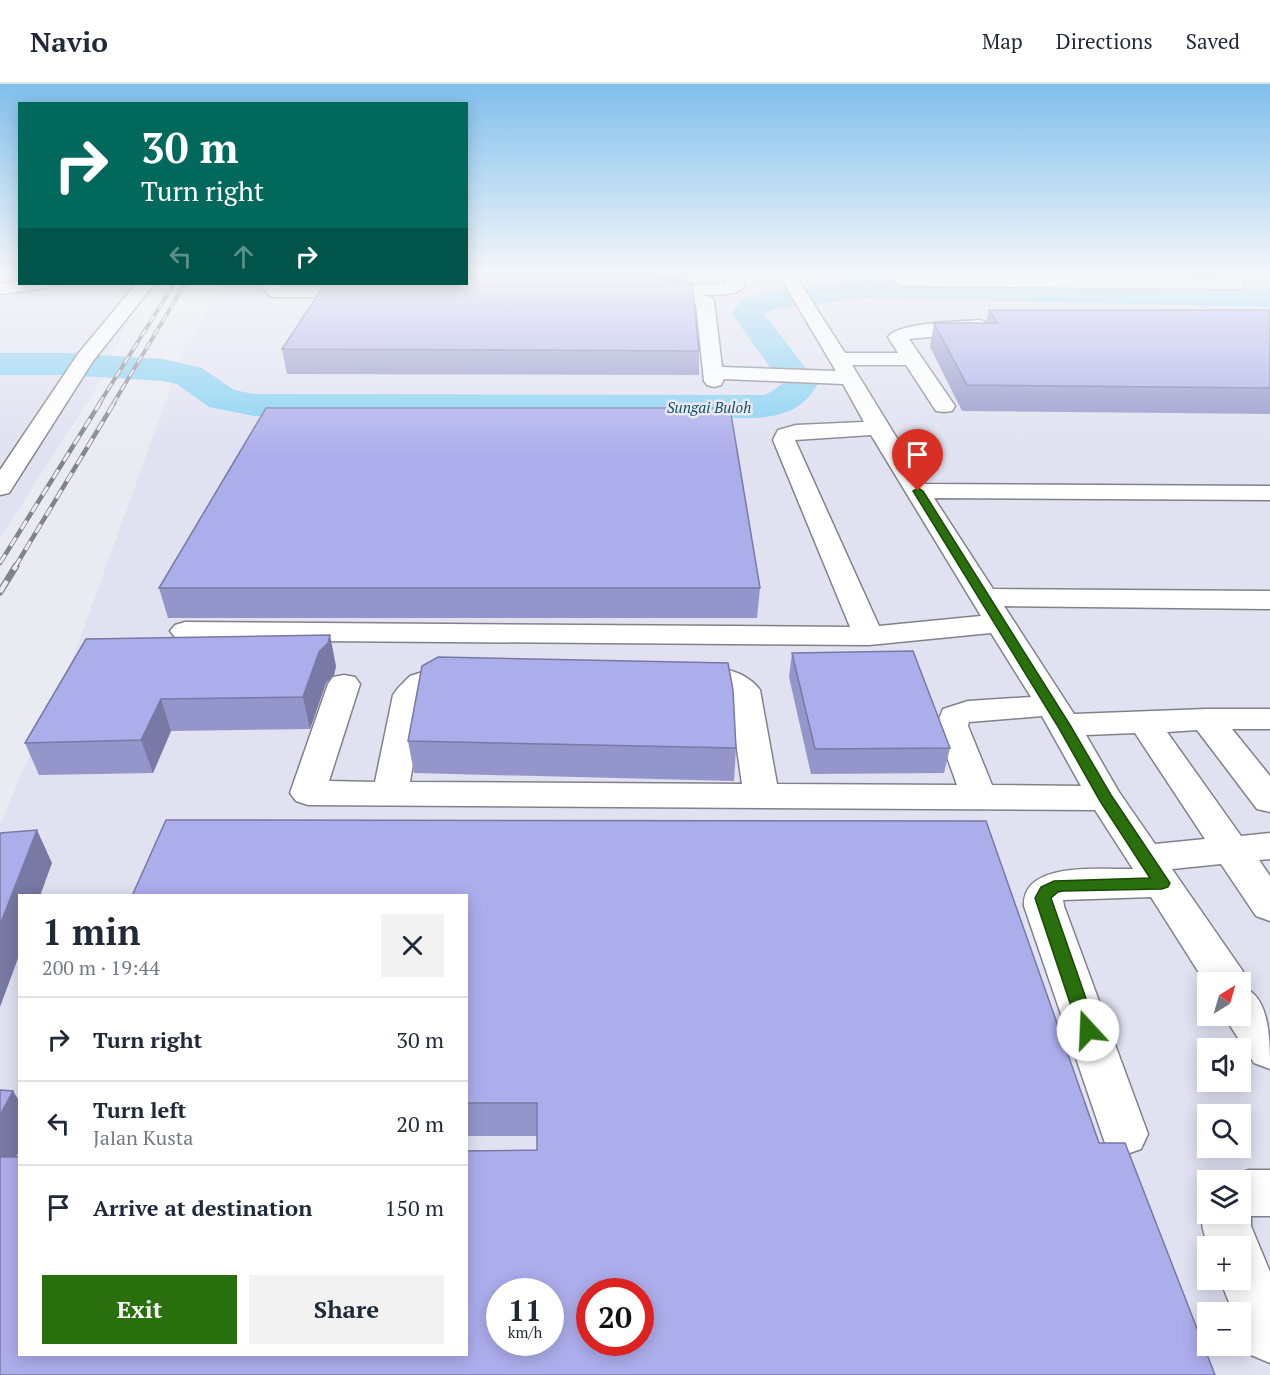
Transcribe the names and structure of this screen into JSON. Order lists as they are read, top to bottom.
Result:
{
  "water": ["Sungai Buloh"],
  "north": "top right",
  "page": {
    "header": "Navio",
    "nav": ["Map", "Directions", "Saved"],
    "turn": ["30 m", "Turn right"],
    "heading": ["1 min", "200 m · 19:44"],
    "map_buttons": ["+", "−"],
    "list": [
      {
        "name": "Turn right",
        "value": "30 m"
      },
      {
        "name": "Turn left",
        "note": "Jalan Kusta",
        "value": "20 m"
      },
      {
        "name": "Arrive at destination",
        "value": "150 m"
      }
    ],
    "buttons": ["Exit", "Share"],
    "speed": "11 km/h",
    "limit": "20"
  }
}
